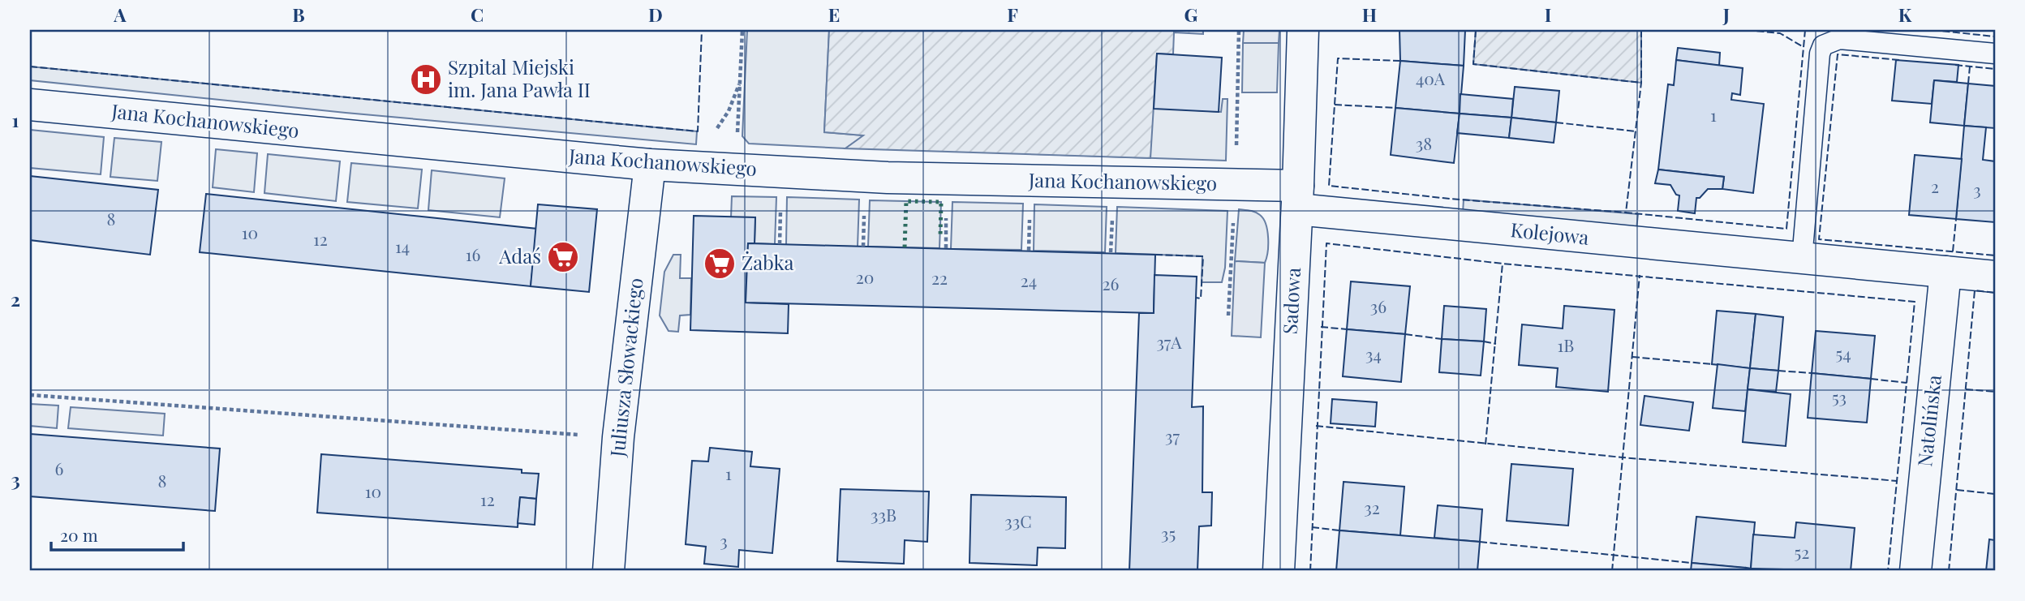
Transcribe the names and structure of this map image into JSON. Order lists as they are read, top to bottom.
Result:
{
  "streets": {
    "street": [
      "Jana Kochanowskiego",
      "Kolejowa",
      "Sadowa",
      "Juliusza Słowackiego",
      "Natolińska"
    ]
  },
  "crossings": [
    ["Jana Kochanowskiego", "Kolejowa"],
    ["Jana Kochanowskiego", "Sadowa"],
    ["Jana Kochanowskiego", "Juliusza Słowackiego"],
    ["Kolejowa", "Sadowa"],
    ["Kolejowa", "Natolińska"]
  ],
  "places": {
    "hospital": ["Szpital Miejski im. Jana Pawła II"],
    "supermarket": ["Adaś", "Żabka"]
  },
  "house_numbers": [
    "40A",
    "1",
    "38",
    "2",
    "3",
    "8",
    "10",
    "12",
    "14",
    "16",
    "20",
    "22",
    "24",
    "26",
    "36",
    "37A",
    "1B",
    "54",
    "34",
    "53",
    "37",
    "6",
    "1",
    "8",
    "10",
    "12",
    "32",
    "33B",
    "33C",
    "35",
    "3",
    "52"
  ],
  "scale_bar": "20 m",
  "grid": {
    "columns": [
      "A",
      "B",
      "C",
      "D",
      "E",
      "F",
      "G",
      "H",
      "I",
      "J",
      "K"
    ],
    "rows": ["1", "2", "3"]
  }
}
